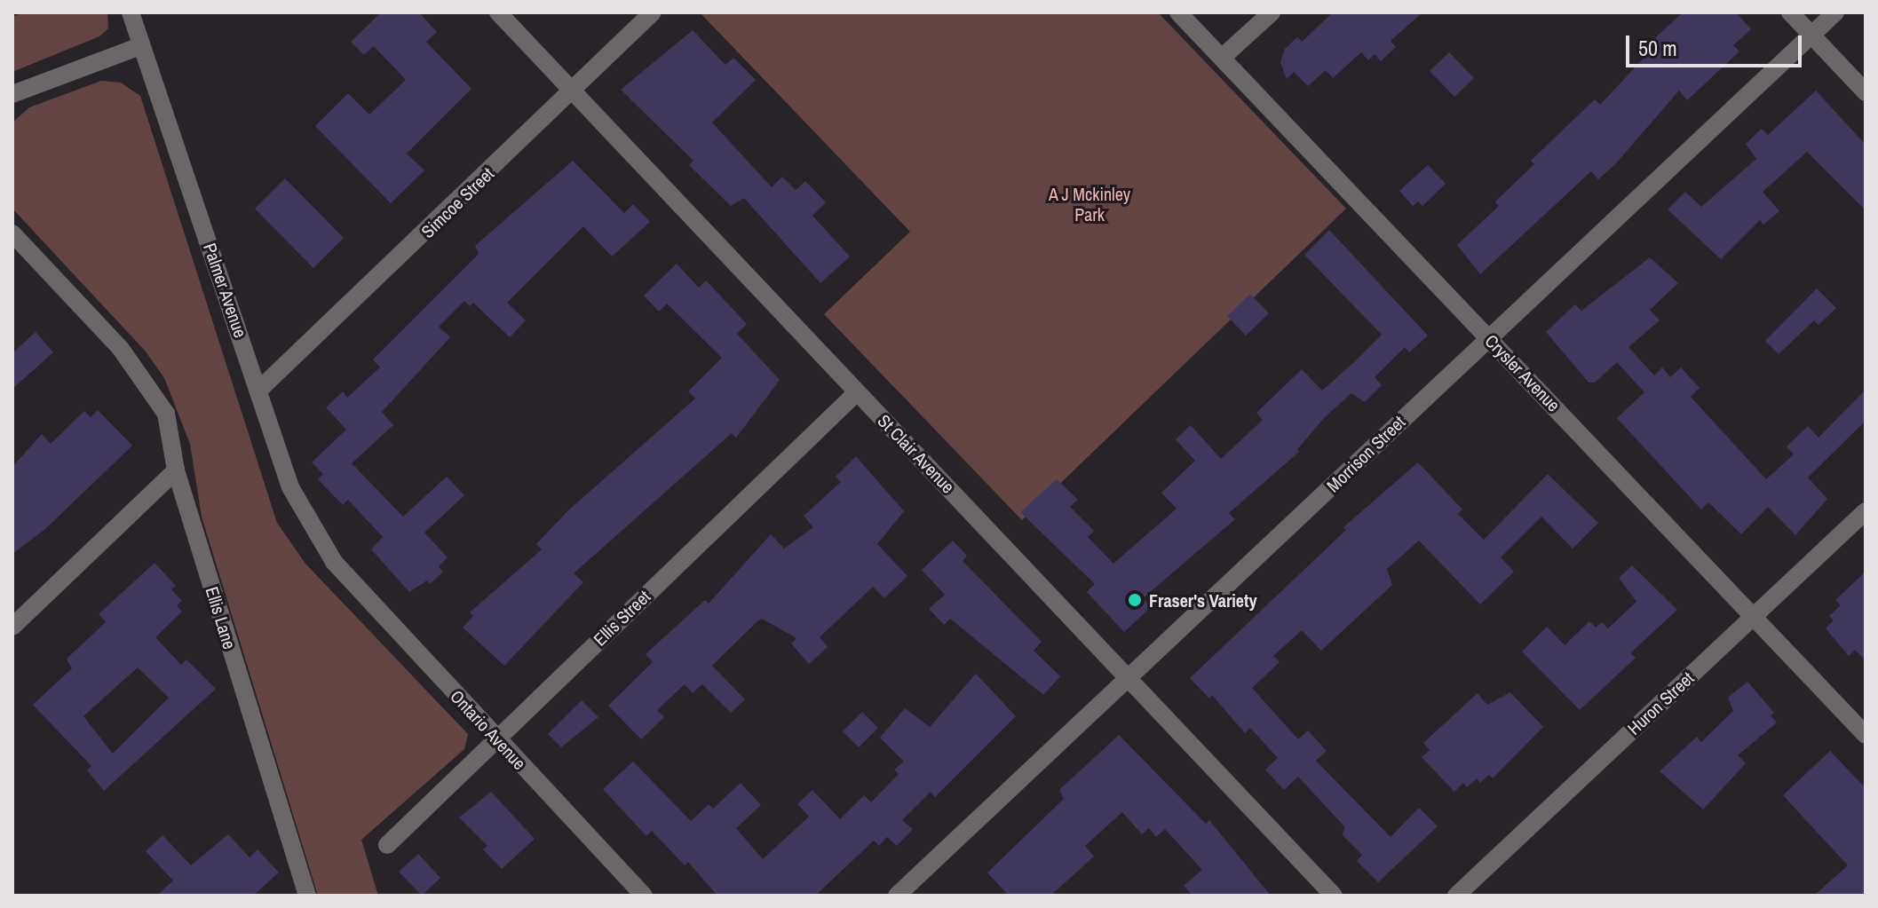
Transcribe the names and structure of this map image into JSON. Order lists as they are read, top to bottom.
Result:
{
  "streets": {
    "street": [
      "Simcoe Street",
      "Palmer Avenue",
      "Crysler Avenue",
      "St Clair Avenue",
      "Morrison Street",
      "Ellis Lane",
      "Ellis Street",
      "Huron Street",
      "Ontario Avenue"
    ]
  },
  "crossings": [
    ["Simcoe Street", "Palmer Avenue"],
    ["Simcoe Street", "St Clair Avenue"],
    ["Palmer Avenue", "Ontario Avenue"],
    ["Crysler Avenue", "Morrison Street"],
    ["Crysler Avenue", "Huron Street"],
    ["St Clair Avenue", "Morrison Street"],
    ["St Clair Avenue", "Ellis Street"],
    ["Ellis Street", "Ontario Avenue"]
  ],
  "parks": ["A J Mckinley Park"],
  "places": ["Fraser's Variety"],
  "scale_bar": "50 m"
}
